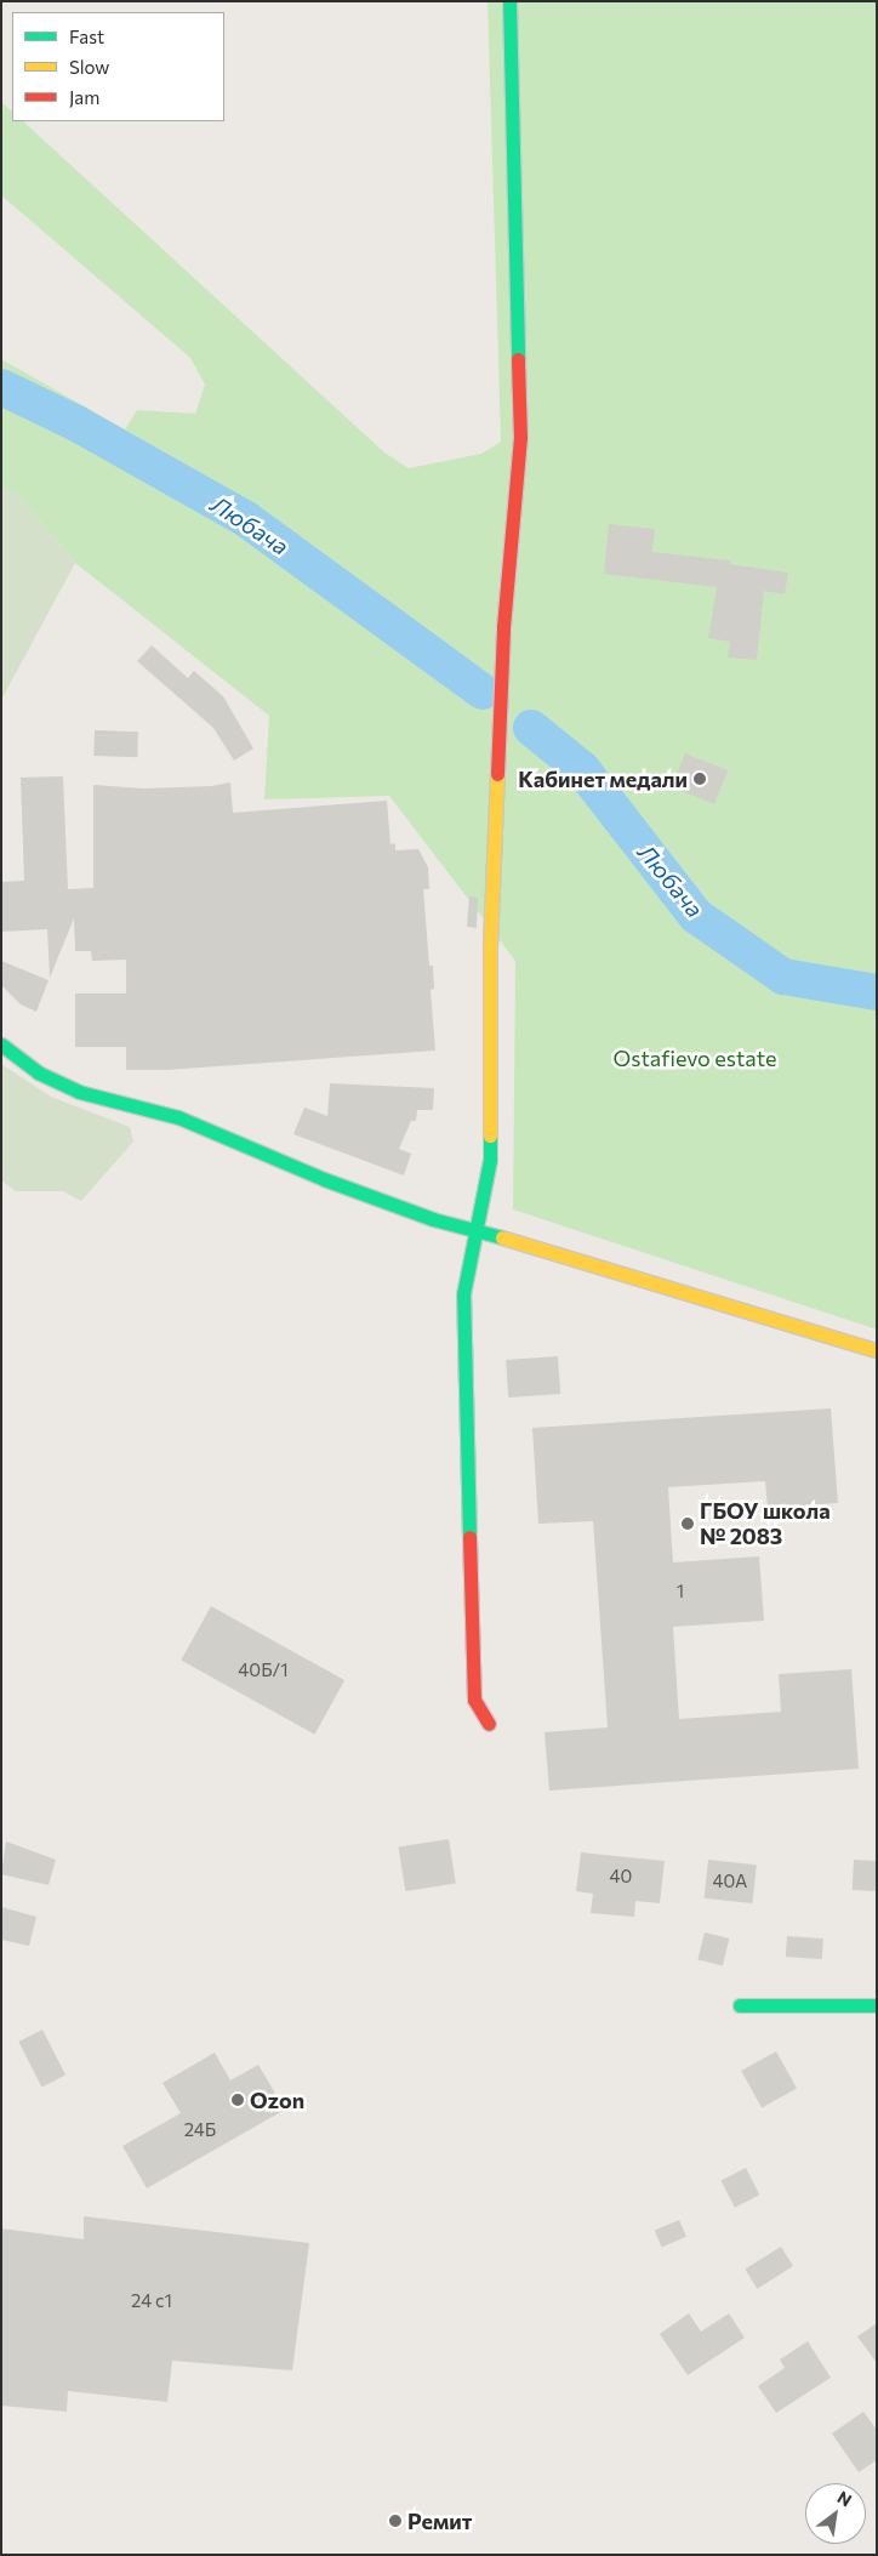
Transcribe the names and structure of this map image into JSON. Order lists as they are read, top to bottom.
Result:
{
  "water": ["Любача"],
  "parks": ["Ostafievo estate"],
  "places": [
    "Кабинет медали",
    "ГБОУ школа № 2083",
    "Ozon",
    "Ремит"
  ],
  "house_numbers": [
    "1",
    "40Б/1",
    "40",
    "40А",
    "24Б",
    "24 с1"
  ],
  "legend": ["Fast", "Slow", "Jam"],
  "north": "top right"
}
